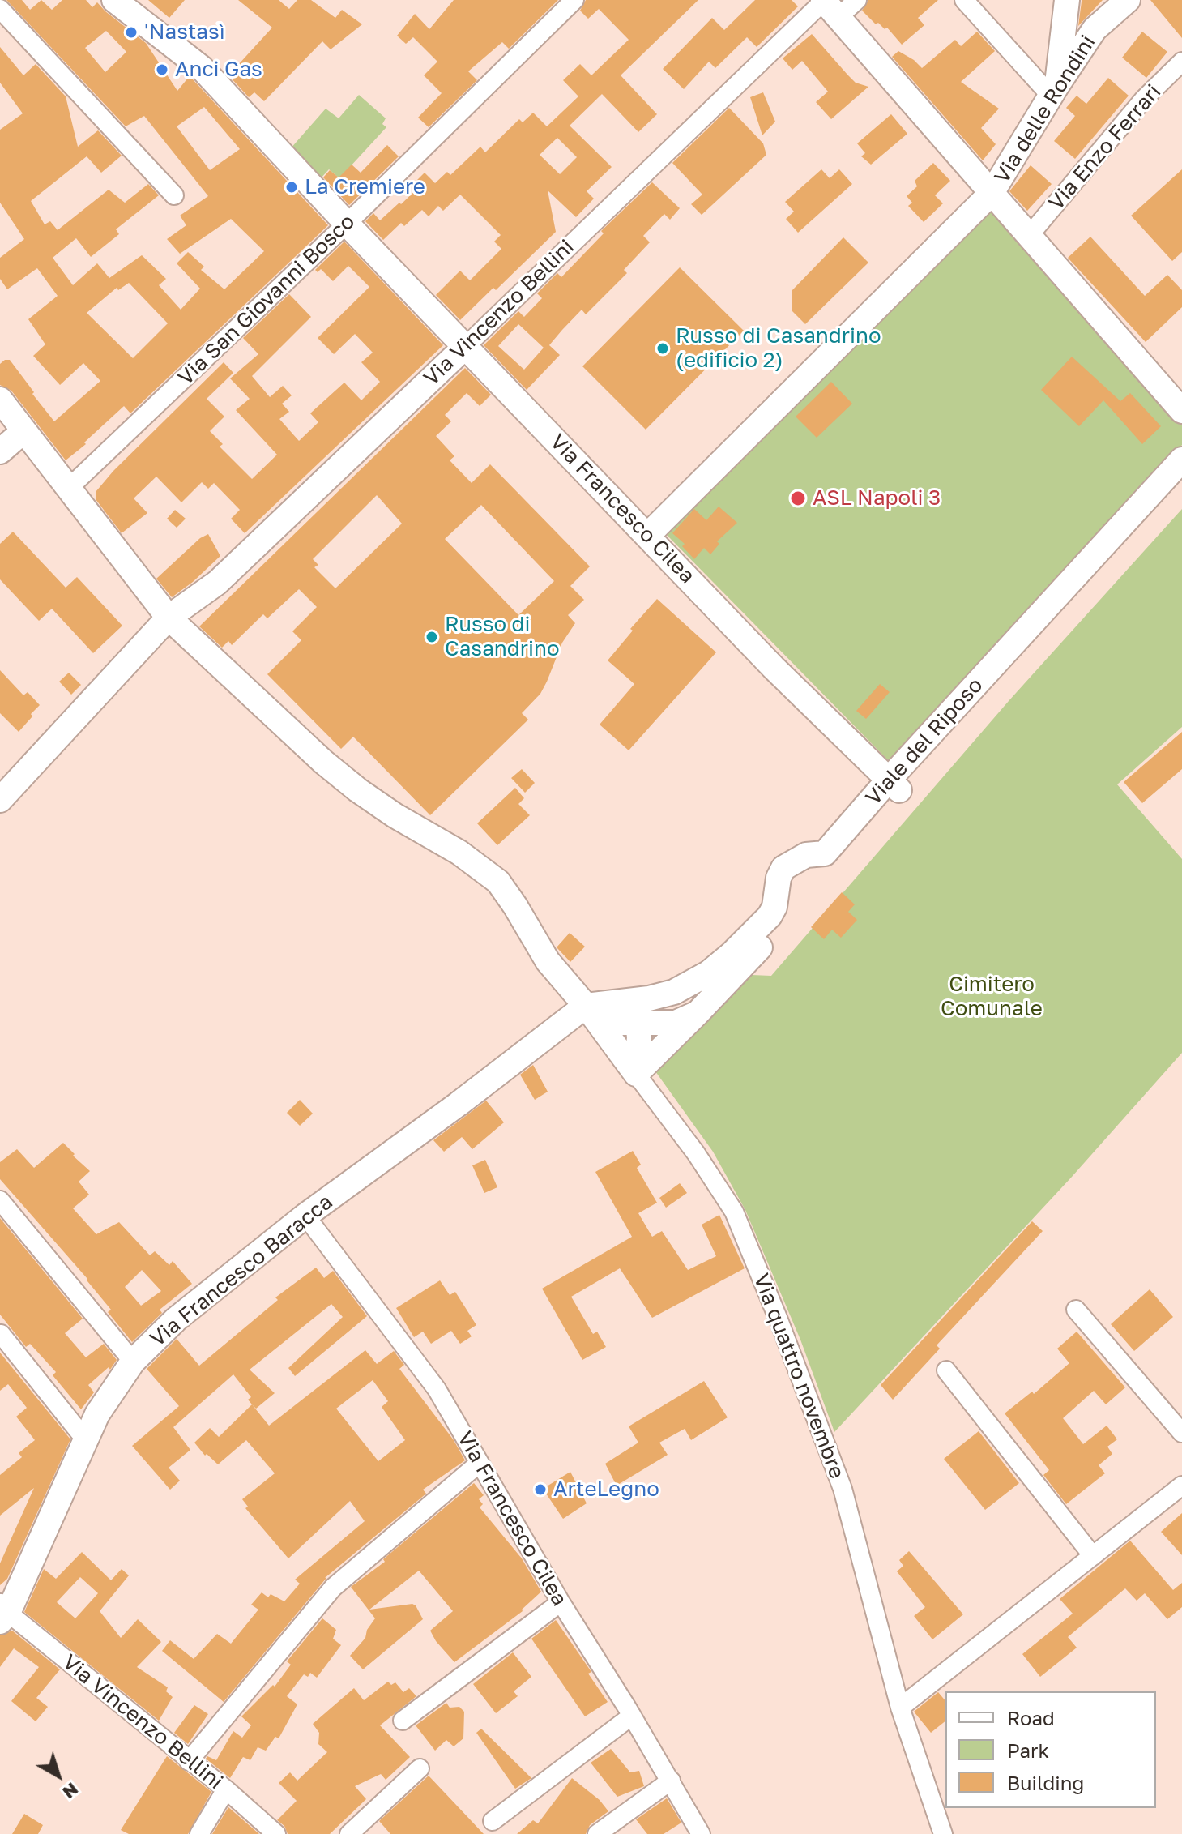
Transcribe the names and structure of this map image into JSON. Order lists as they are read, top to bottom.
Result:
{
  "streets": {
    "street": [
      "Via delle Rondini",
      "Via Enzo Ferrari",
      "Via San Giovanni Bosco",
      "Via Vincenzo Bellini",
      "Via Francesco Cilea",
      "Viale del Riposo",
      "Via Francesco Baracca",
      "Via quattro novembre"
    ]
  },
  "crossings": [
    ["Via delle Rondini", "Via Francesco Cilea"],
    ["Via San Giovanni Bosco", "Via Francesco Cilea"],
    ["Via Vincenzo Bellini", "Via Francesco Cilea"],
    ["Via Vincenzo Bellini", "Via Francesco Baracca"],
    ["Via Francesco Cilea", "Viale del Riposo"],
    ["Via Francesco Cilea", "Via Francesco Baracca"],
    ["Viale del Riposo", "Via Francesco Baracca"],
    ["Viale del Riposo", "Via quattro novembre"]
  ],
  "parks": ["Cimitero Comunale"],
  "places": [
    "'Nastasì",
    "Anci Gas",
    "La Cremiere",
    "Russo di Casandrino (edificio 2)",
    "ASL Napoli 3",
    "Russo di Casandrino",
    "ArteLegno"
  ],
  "legend": ["Road", "Park", "Building"],
  "north": "bottom right"
}
